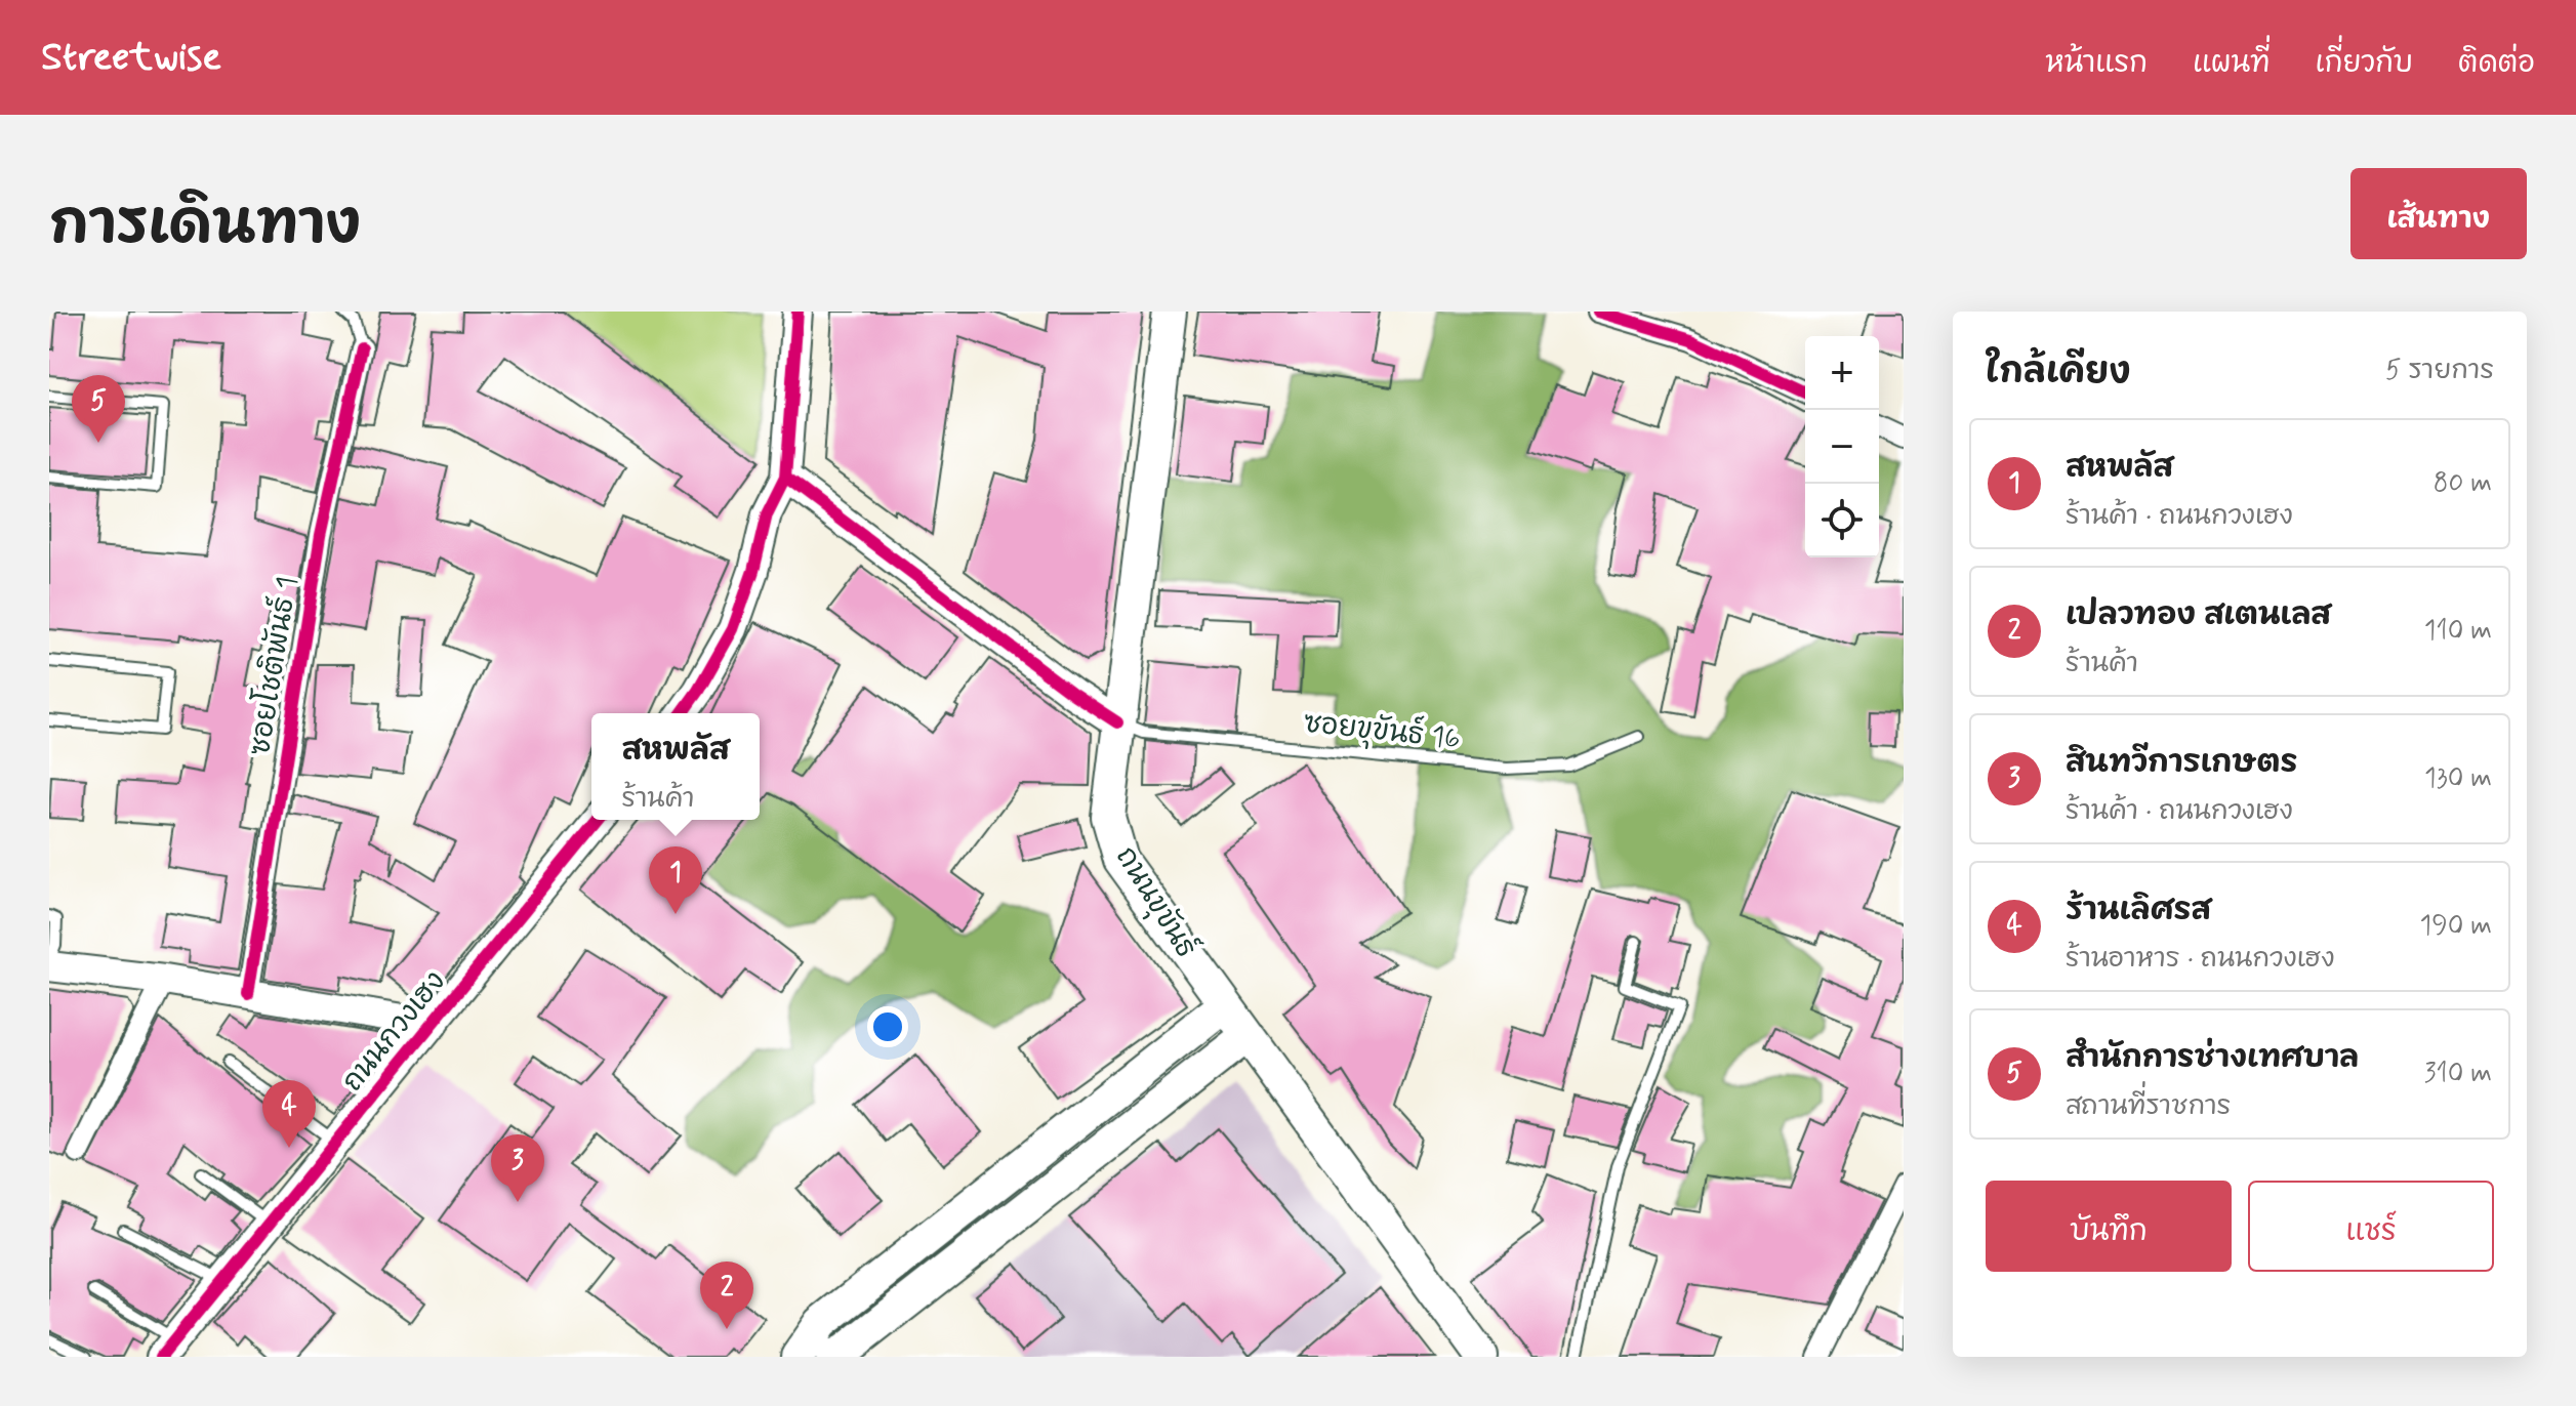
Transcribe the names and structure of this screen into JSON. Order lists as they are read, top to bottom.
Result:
{
  "streets": {
    "main road": ["ถนนขุขันธ์"],
    "street": ["ซอยโชติพันธ์ 1", "ถนนกวงเฮง"],
    "lane": ["ซอยขุขันธ์ 16"]
  },
  "crossings": [
    ["ซอยขุขันธ์ 16", "ถนนขุขันธ์"]
  ],
  "page": {
    "header": "Streetwise",
    "nav": [
      "หน้าแรก",
      "แผนที่",
      "เกี่ยวกับ",
      "ติดต่อ"
    ],
    "title": "การเดินทาง",
    "buttons": [
      "เส้นทาง",
      ["บันทึก", "แชร์"]
    ],
    "heading": ["ใกล้เคียง", "5 รายการ"],
    "map_buttons": ["+", "−"],
    "pins": [
      "5",
      "1",
      "4",
      "3",
      "2"
    ],
    "list": [
      {
        "mark": "1",
        "name": "สหพลัส",
        "note": "ร้านค้า · ถนนกวงเฮง",
        "value": "80 m"
      },
      {
        "mark": "2",
        "name": "เปลวทอง สเตนเลส",
        "note": "ร้านค้า",
        "value": "110 m"
      },
      {
        "mark": "3",
        "name": "สินทวีการเกษตร",
        "note": "ร้านค้า · ถนนกวงเฮง",
        "value": "130 m"
      },
      {
        "mark": "4",
        "name": "ร้านเลิศรส",
        "note": "ร้านอาหาร · ถนนกวงเฮง",
        "value": "190 m"
      },
      {
        "mark": "5",
        "name": "สำนักการช่างเทศบาล",
        "note": "สถานที่ราชการ",
        "value": "310 m"
      }
    ],
    "popup": ["สหพลัส", "ร้านค้า"]
  }
}
